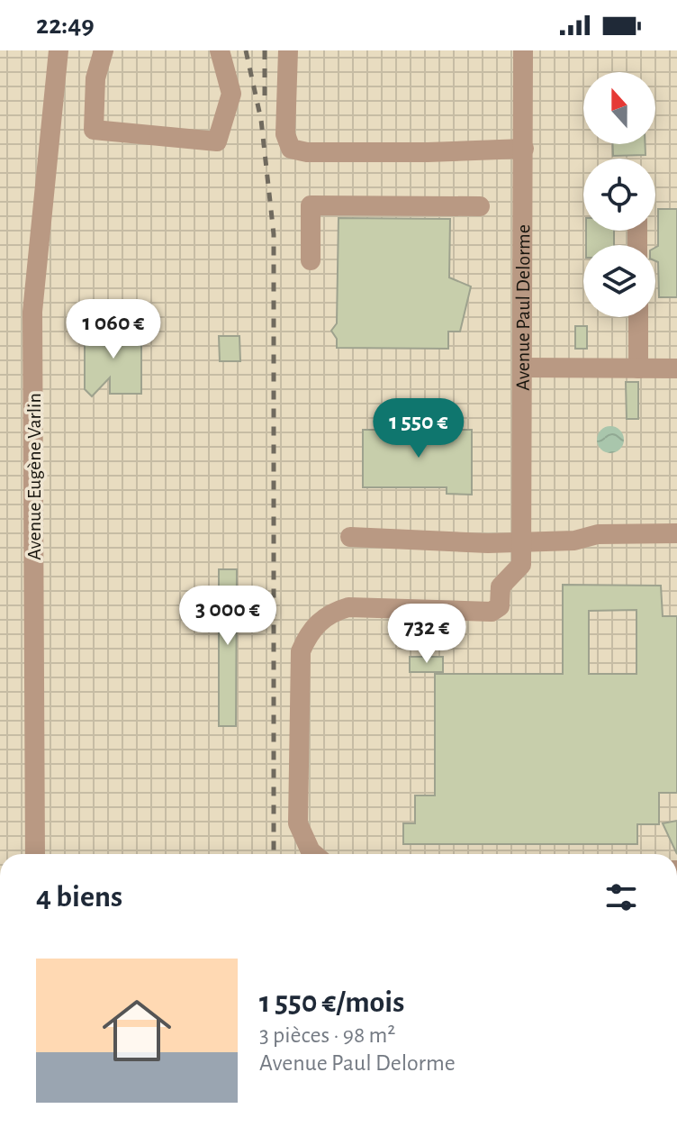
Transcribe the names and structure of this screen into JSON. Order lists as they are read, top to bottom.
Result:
{
  "streets": {
    "street": ["Avenue Paul Delorme", "Avenue Eugène Varlin"]
  },
  "north": "top",
  "page": {
    "status": "22:49",
    "price": [
      "1 060 €",
      "1 550 €",
      "3 000 €",
      "732 €"
    ],
    "heading": "4 biens",
    "list": [
      {
        "name": "1 550 €/mois",
        "note": "3 pièces · 98 m² · Avenue Paul Delorme"
      }
    ]
  }
}
